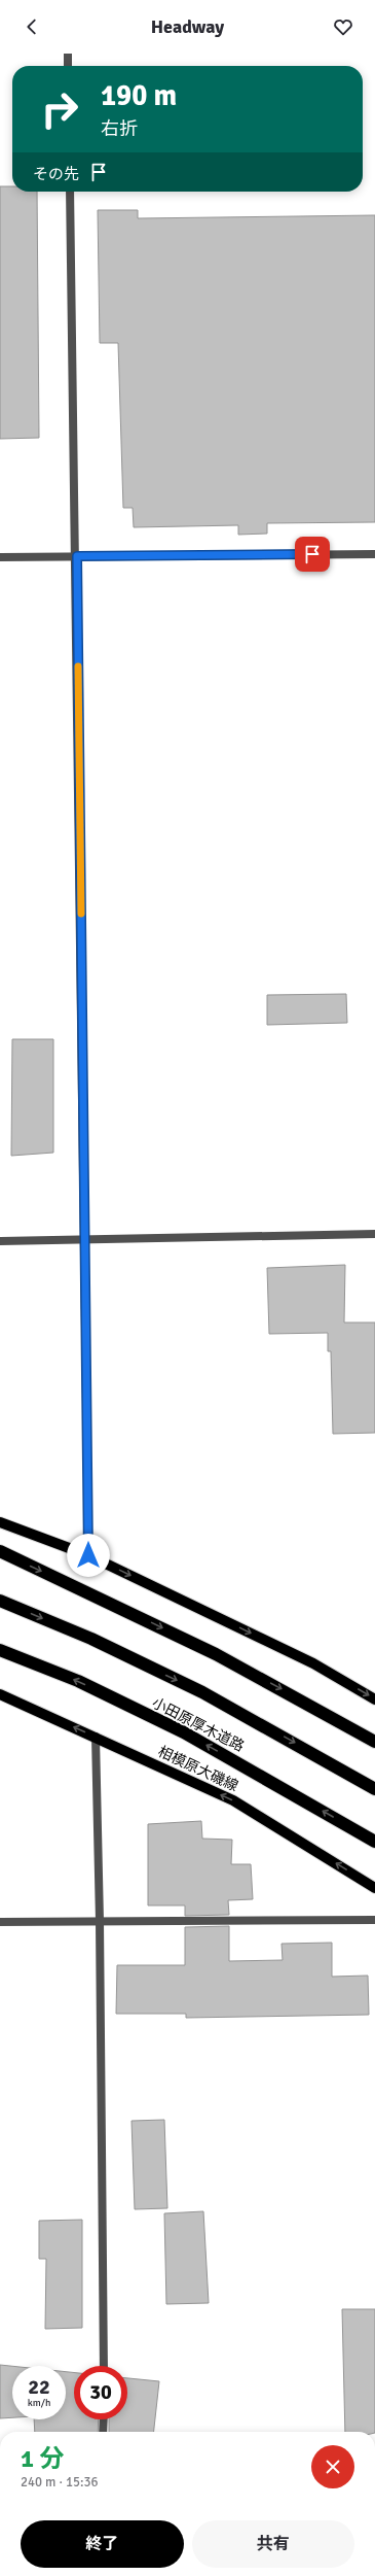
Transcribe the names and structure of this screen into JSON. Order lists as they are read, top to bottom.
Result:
{
  "streets": {
    "highway": ["小田原厚木道路"],
    "main road": ["相模原大磯線"]
  },
  "one_way": ["相模原大磯線"],
  "page": {
    "header": "Headway",
    "turn": ["190 m", "右折"],
    "then": "その先",
    "speed": "22 km/h",
    "limit": "30",
    "heading": ["1 分", "240 m · 15:36"],
    "buttons": ["終了", "共有"]
  }
}
